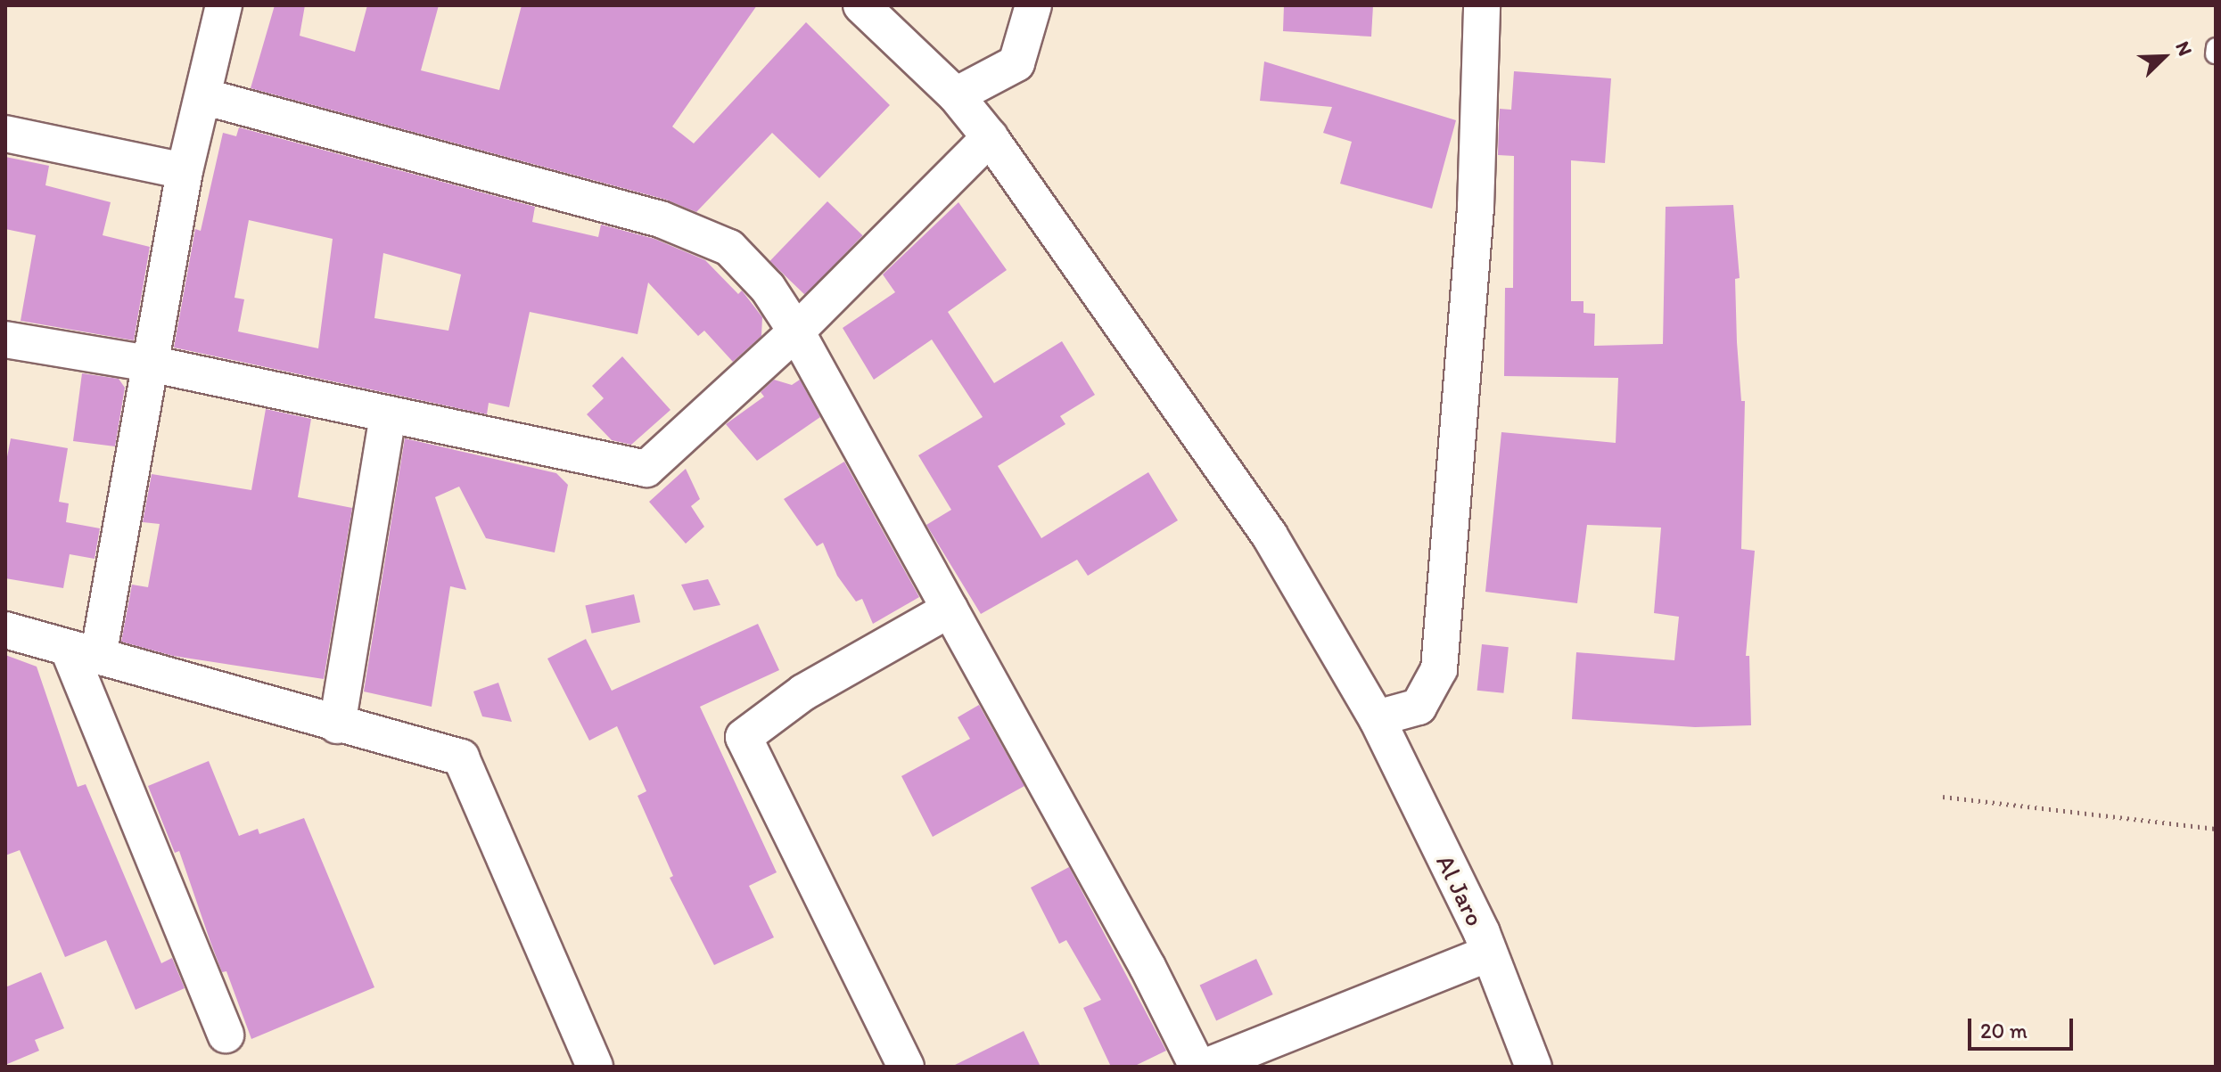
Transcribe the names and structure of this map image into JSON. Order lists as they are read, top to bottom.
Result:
{
  "streets": {
    "street": ["Al Jaro"]
  },
  "scale_bar": "20 m",
  "north": "top right"
}
